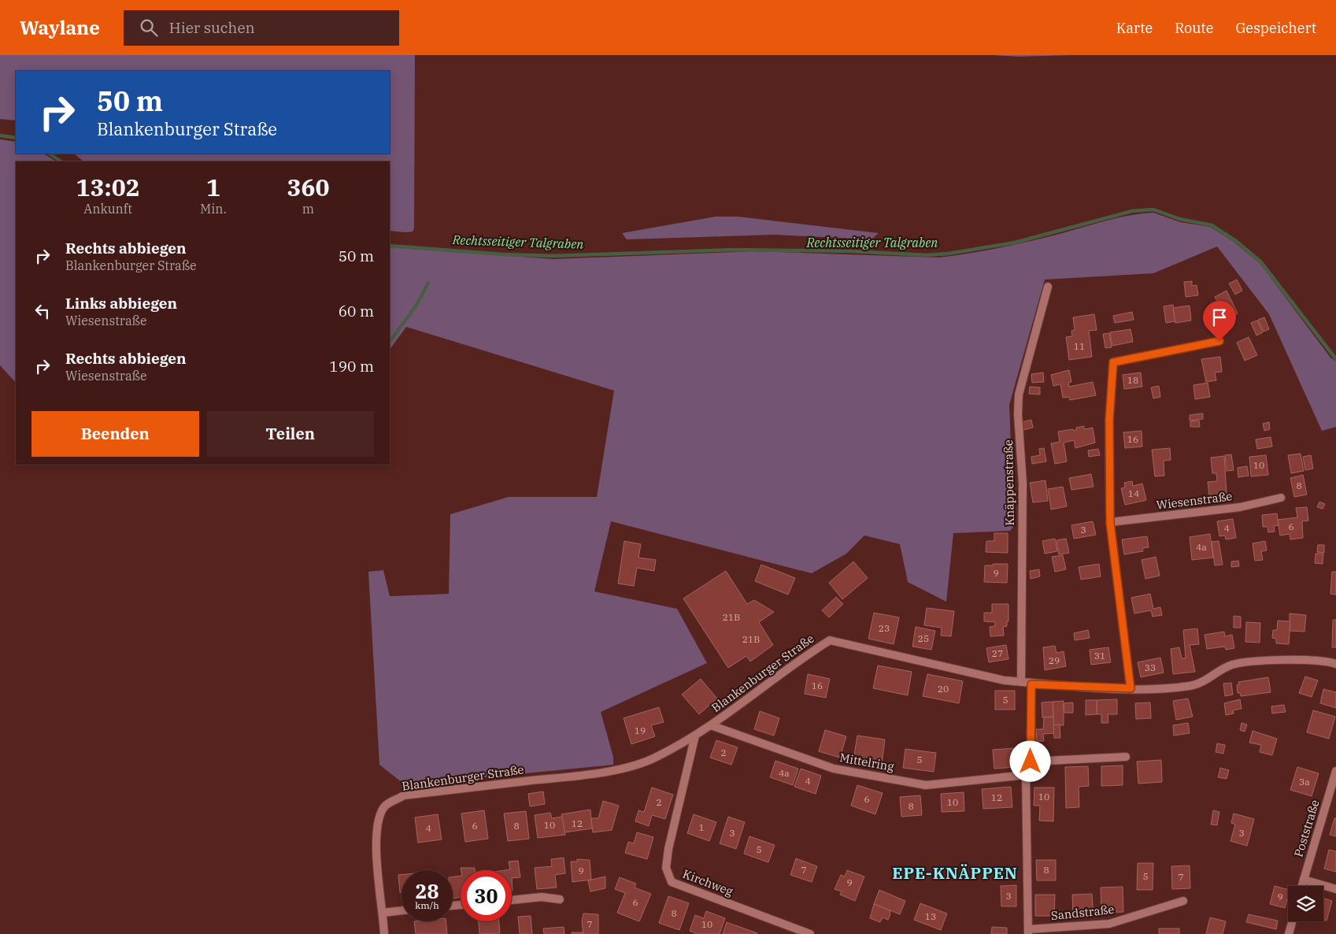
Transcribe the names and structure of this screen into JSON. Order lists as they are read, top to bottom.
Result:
{
  "streets": {
    "street": [
      "Knäppenstraße",
      "Wiesenstraße",
      "Blankenburger Straße",
      "Mittelring",
      "Poststraße",
      "Kirchweg",
      "Sandstraße"
    ]
  },
  "crossings": [
    ["Knäppenstraße", "Blankenburger Straße"],
    ["Blankenburger Straße", "Mittelring"],
    ["Blankenburger Straße", "Kirchweg"]
  ],
  "districts": ["EPE-KNÄPPEN"],
  "water": ["Rechtsseitiger Talgraben"],
  "house_numbers": [
    "11",
    "18",
    "16",
    "10",
    "8",
    "14",
    "6",
    "4",
    "3",
    "4a",
    "9",
    "21B",
    "23",
    "25",
    "21B",
    "27",
    "31",
    "29",
    "33",
    "16",
    "20",
    "5",
    "19",
    "2",
    "5",
    "4a",
    "4",
    "3a",
    "10",
    "12",
    "6",
    "2",
    "10",
    "8",
    "12",
    "10",
    "6",
    "8",
    "1",
    "4",
    "3",
    "3",
    "5",
    "7",
    "8",
    "9",
    "5",
    "7",
    "9",
    "3",
    "9",
    "6",
    "8",
    "13",
    "7",
    "10"
  ],
  "page": {
    "header": "Waylane",
    "search": "Hier suchen",
    "nav": ["Karte", "Route", "Gespeichert"],
    "turn": ["50 m", "Blankenburger Straße"],
    "eta": [
      "13:02",
      "Ankunft",
      "1",
      "Min.",
      "360",
      "m"
    ],
    "list": [
      {
        "name": "Rechts abbiegen",
        "note": "Blankenburger Straße",
        "value": "50 m"
      },
      {
        "name": "Links abbiegen",
        "note": "Wiesenstraße",
        "value": "60 m"
      },
      {
        "name": "Rechts abbiegen",
        "note": "Wiesenstraße",
        "value": "190 m"
      }
    ],
    "buttons": ["Beenden", "Teilen"],
    "speed": "28 km/h",
    "limit": "30"
  }
}
